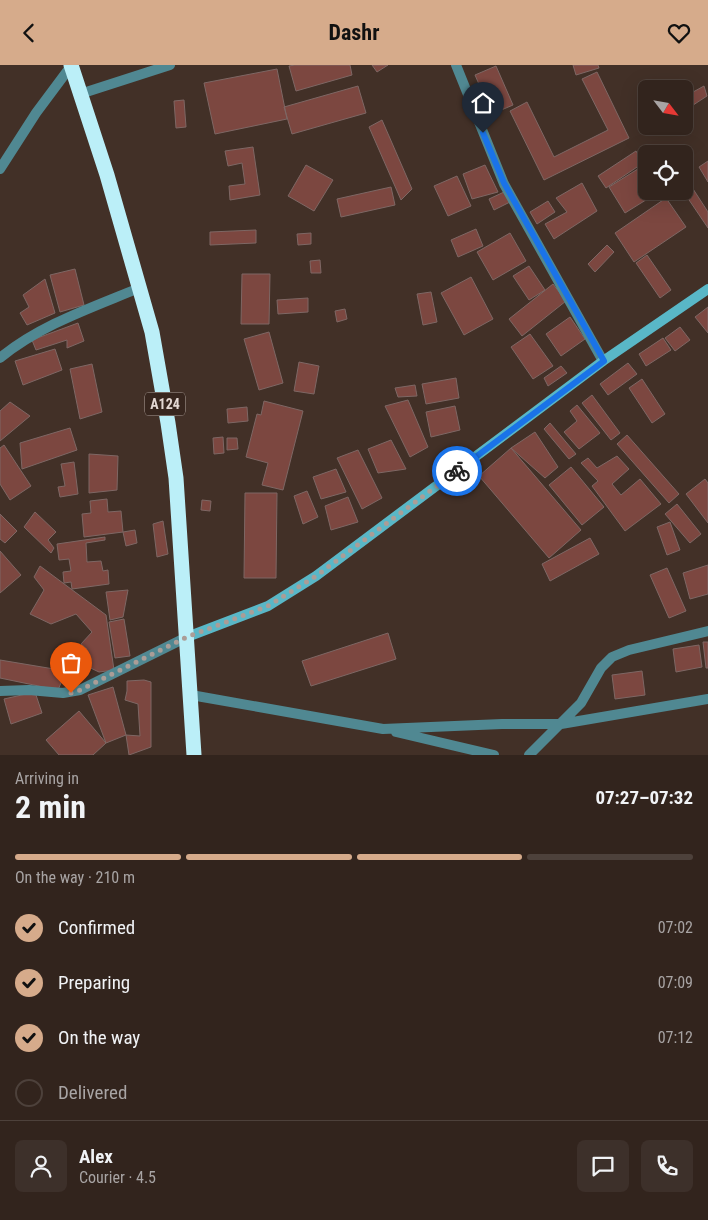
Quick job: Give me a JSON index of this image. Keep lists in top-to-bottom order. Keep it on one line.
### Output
{"streets":{"highway":["A124"]},"north":"bottom right","page":{"header":"Dashr","heading":["2 min","Arriving in","07:27–07:32"],"panel":["Alex","Courier · 4.5"],"bar":"On the way · 210 m","list":[["Confirmed","07:02"],["Preparing","07:09"],["On the way","07:12"],"Delivered"]}}
